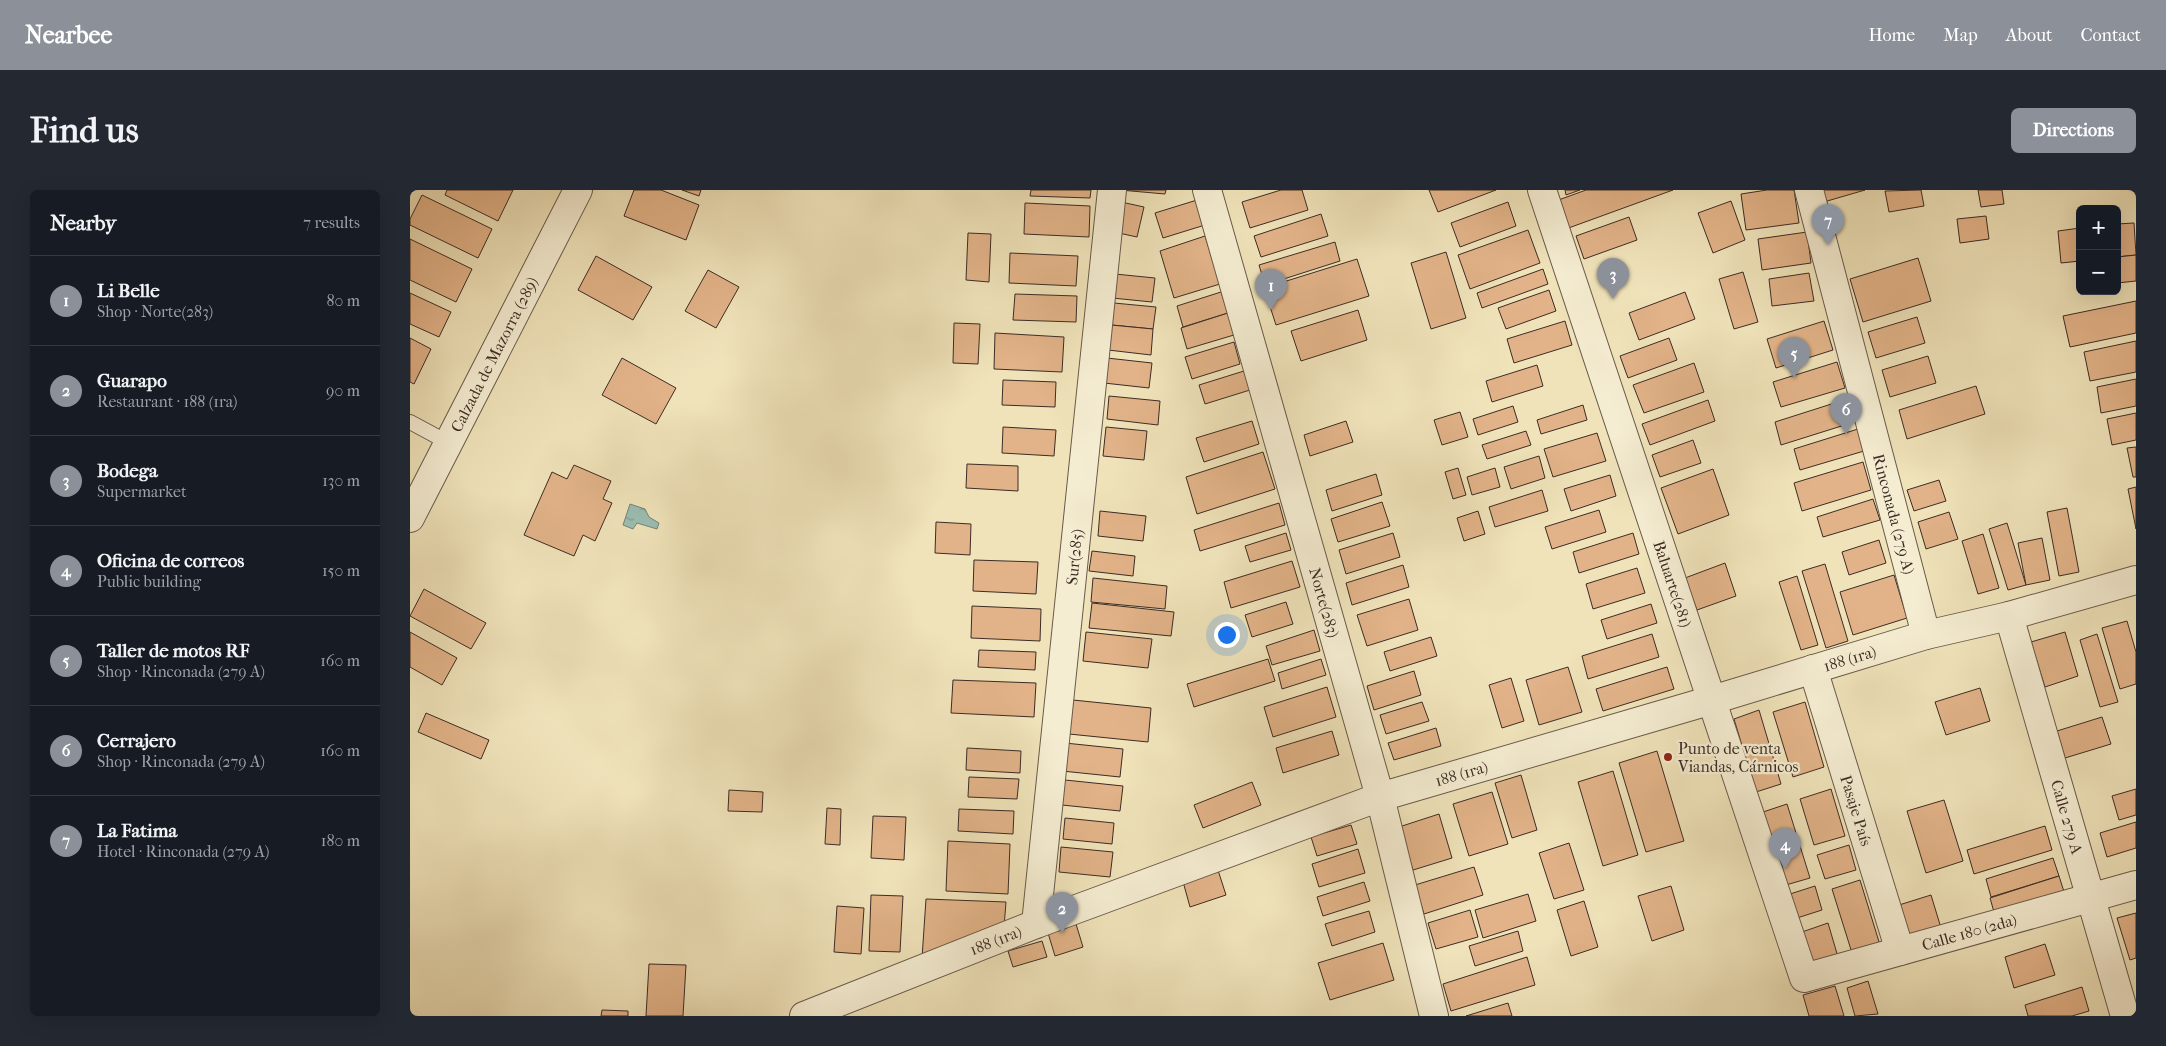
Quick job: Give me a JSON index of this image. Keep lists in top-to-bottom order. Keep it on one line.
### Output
{"streets":{"street":["Calzada de Mazorra (289)","Rinconada (279 A)","Sur(285)","Baluarte(281)","Norte(283)","188 (1ra)","Pasaje País","Calle 279 A","Calle 180 (2da)"]},"crossings":[["Rinconada (279 A)","188 (1ra)"],["Sur(285)","188 (1ra)"],["Baluarte(281)","188 (1ra)"],["Baluarte(281)","Calle 180 (2da)"],["Norte(283)","188 (1ra)"],["188 (1ra)","Pasaje País"],["188 (1ra)","Calle 279 A"],["Pasaje País","Calle 180 (2da)"],["Calle 279 A","Calle 180 (2da)"]],"places":["Punto de venta Viandas, Cárnicos"],"page":{"header":"Nearbee","nav":["Home","Map","About","Contact"],"buttons":"Directions","title":"Find us","heading":["Nearby","7 results"],"pins":["7","3","1","5","6","4","2"],"map_buttons":["+","−"],"list":[{"mark":"1","name":"Li Belle","note":"Shop · Norte(283)","value":"80 m"},{"mark":"2","name":"Guarapo","note":"Restaurant · 188 (1ra)","value":"90 m"},{"mark":"3","name":"Bodega","note":"Supermarket","value":"130 m"},{"mark":"4","name":"Oficina de correos","note":"Public building","value":"150 m"},{"mark":"5","name":"Taller de motos RF","note":"Shop · Rinconada (279 A)","value":"160 m"},{"mark":"6","name":"Cerrajero","note":"Shop · Rinconada (279 A)","value":"160 m"},{"mark":"7","name":"La Fatima","note":"Hotel · Rinconada (279 A)","value":"180 m"}]}}
